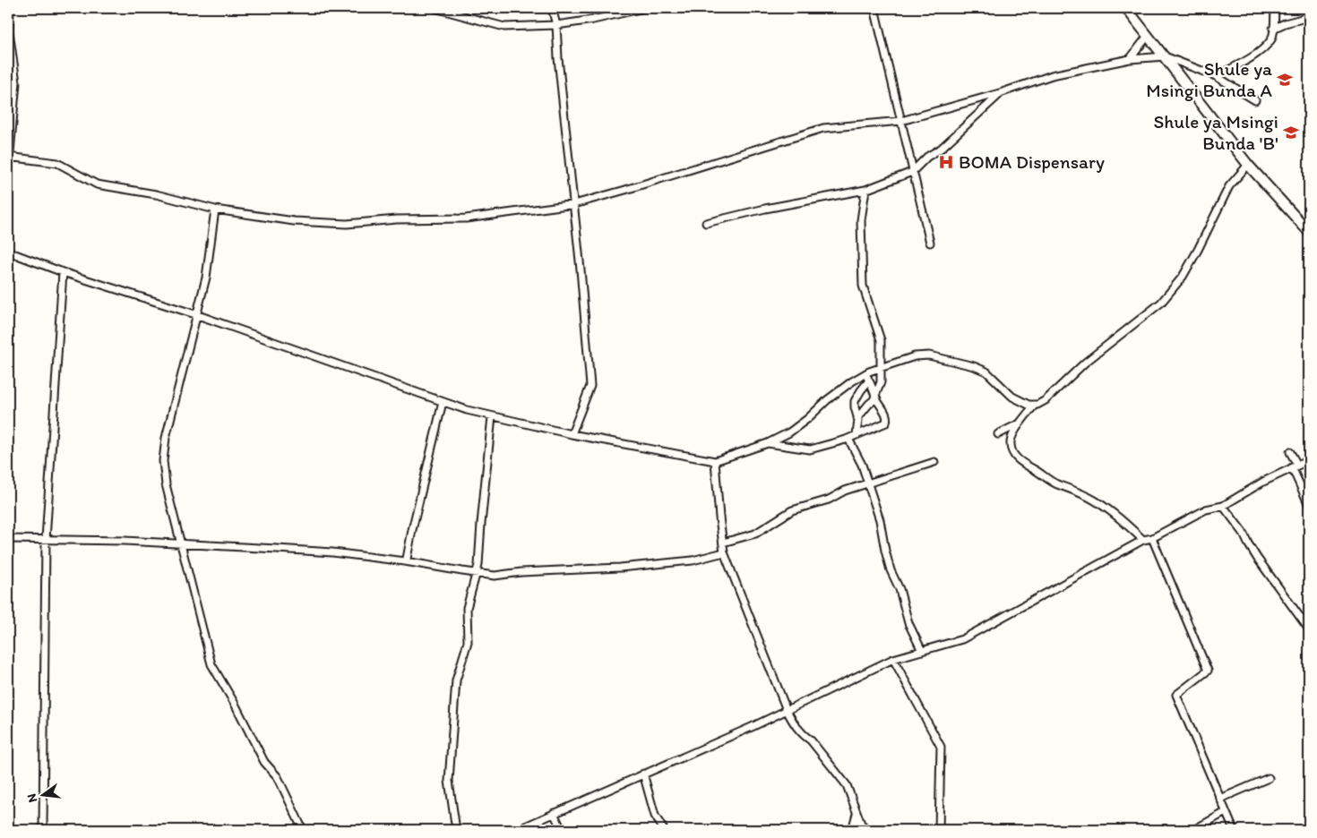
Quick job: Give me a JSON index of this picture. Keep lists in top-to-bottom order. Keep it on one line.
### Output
{"places":{"school or university":["Shule ya Msingi Bunda A","Shule ya Msingi Bunda 'B'"],"hospital":["BOMA Dispensary"]},"north":"left"}
